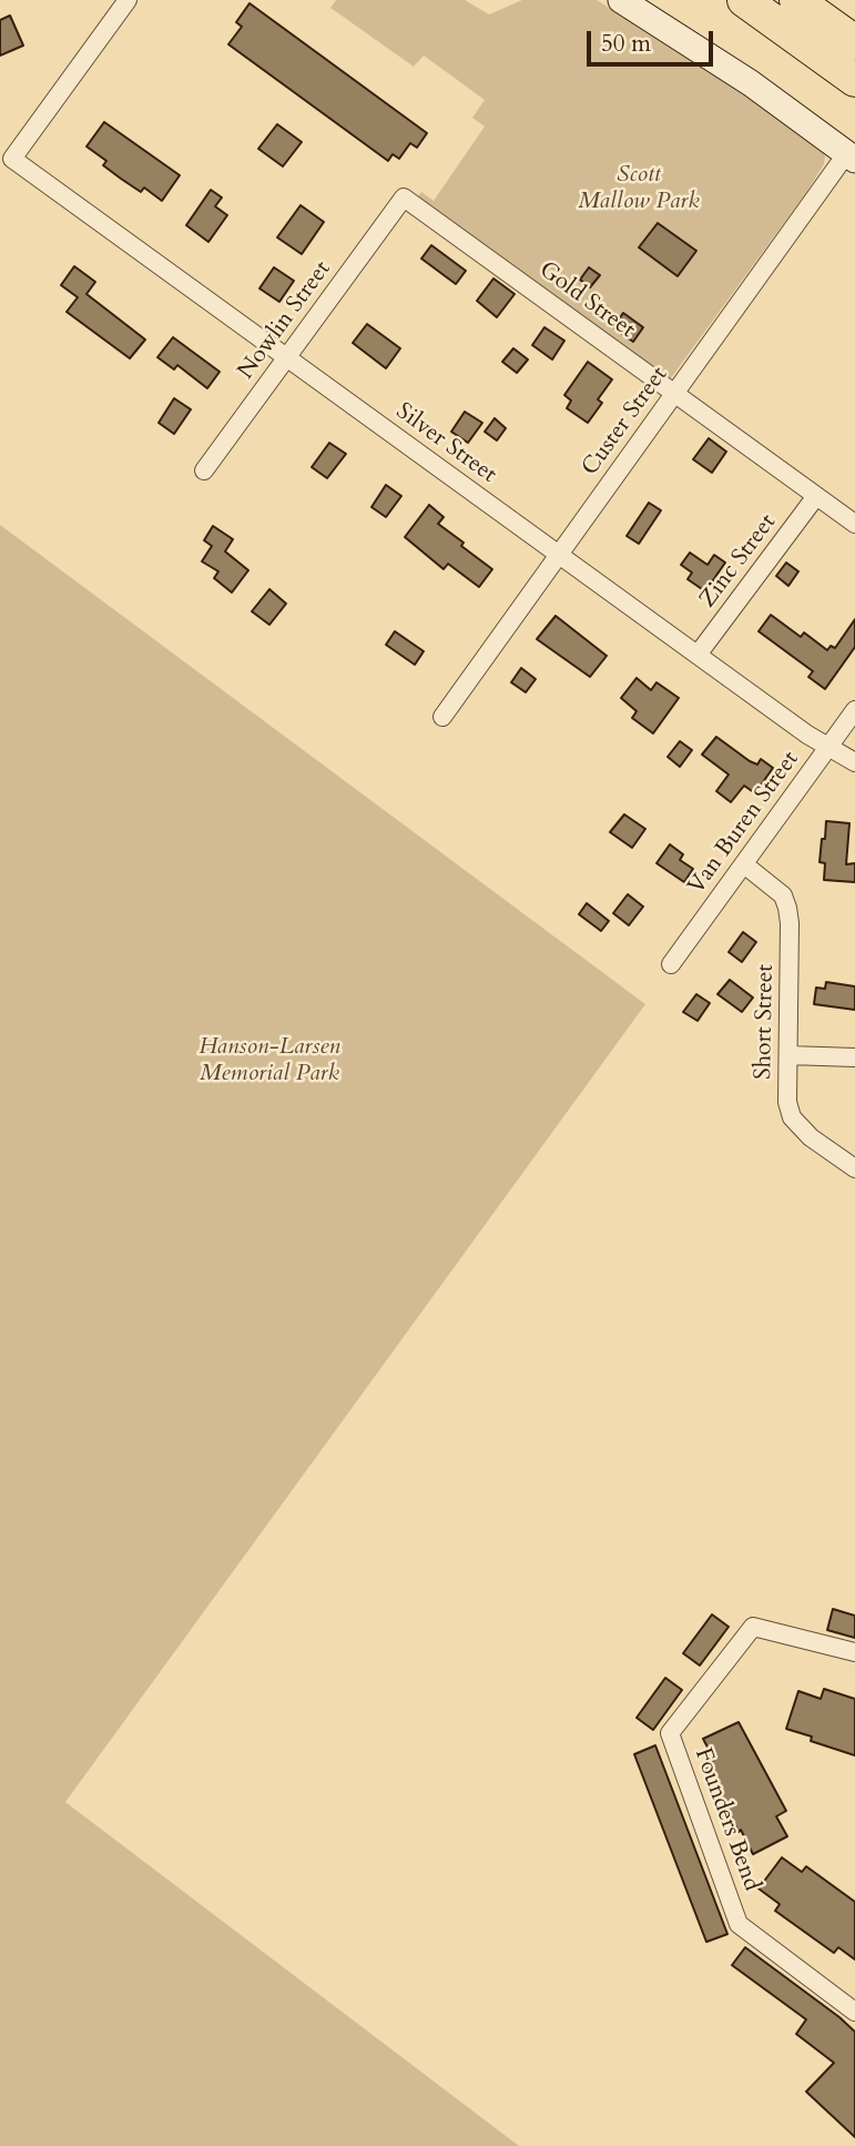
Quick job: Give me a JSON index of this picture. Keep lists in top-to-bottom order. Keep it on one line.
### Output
{"streets":{"street":["Gold Street","Nowlin Street","Custer Street","Silver Street","Zinc Street","Van Buren Street","Short Street","Founders Bend"]},"crossings":[["Gold Street","Nowlin Street"],["Gold Street","Custer Street"],["Gold Street","Zinc Street"],["Nowlin Street","Silver Street"],["Custer Street","Silver Street"],["Silver Street","Zinc Street"],["Silver Street","Van Buren Street"],["Van Buren Street","Short Street"]],"parks":["Scott Mallow Park","Hanson-Larsen Memorial Park"],"scale_bar":"50 m"}
